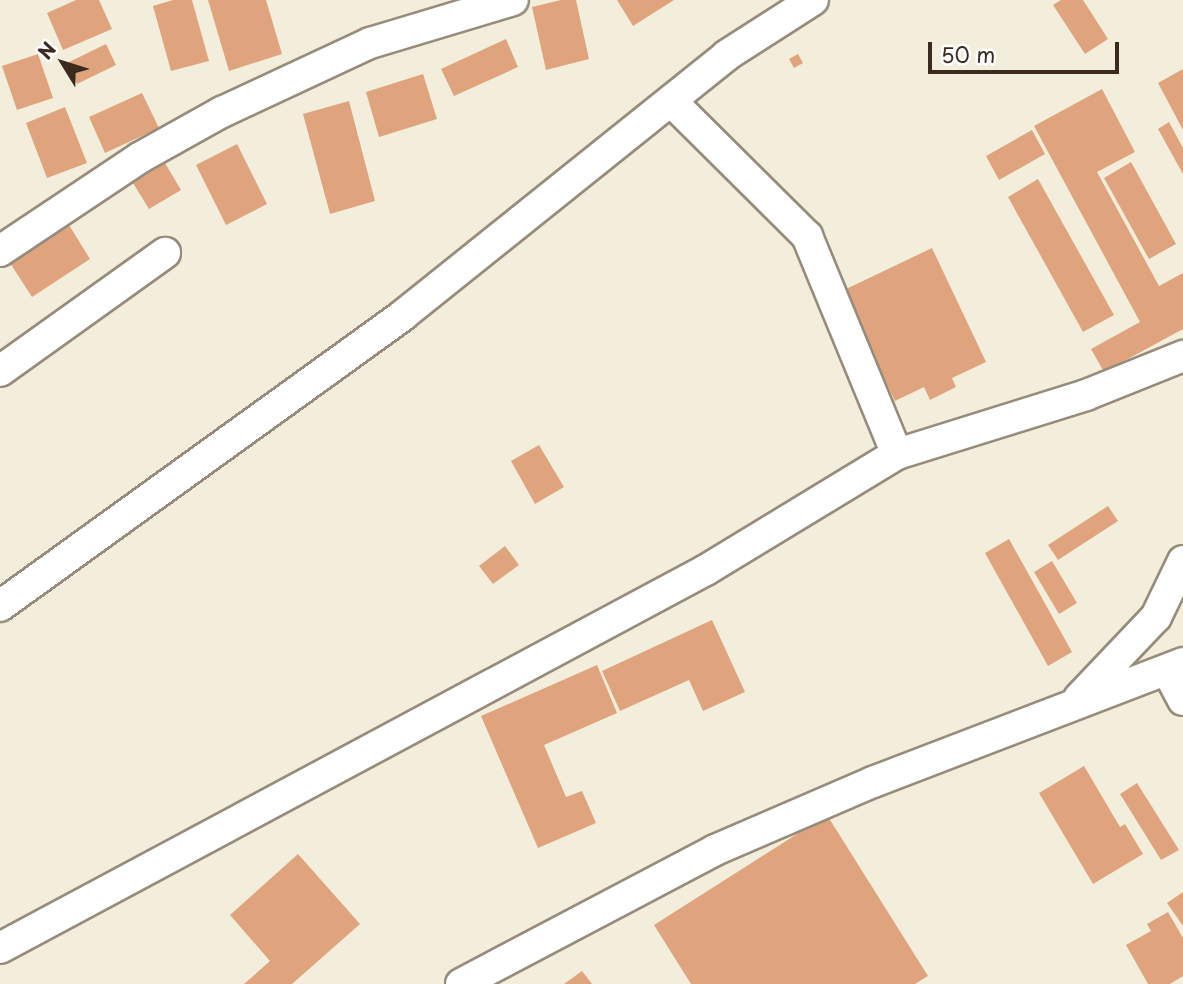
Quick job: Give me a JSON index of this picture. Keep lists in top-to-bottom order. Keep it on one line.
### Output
{"scale_bar":"50 m","north":"top left"}
